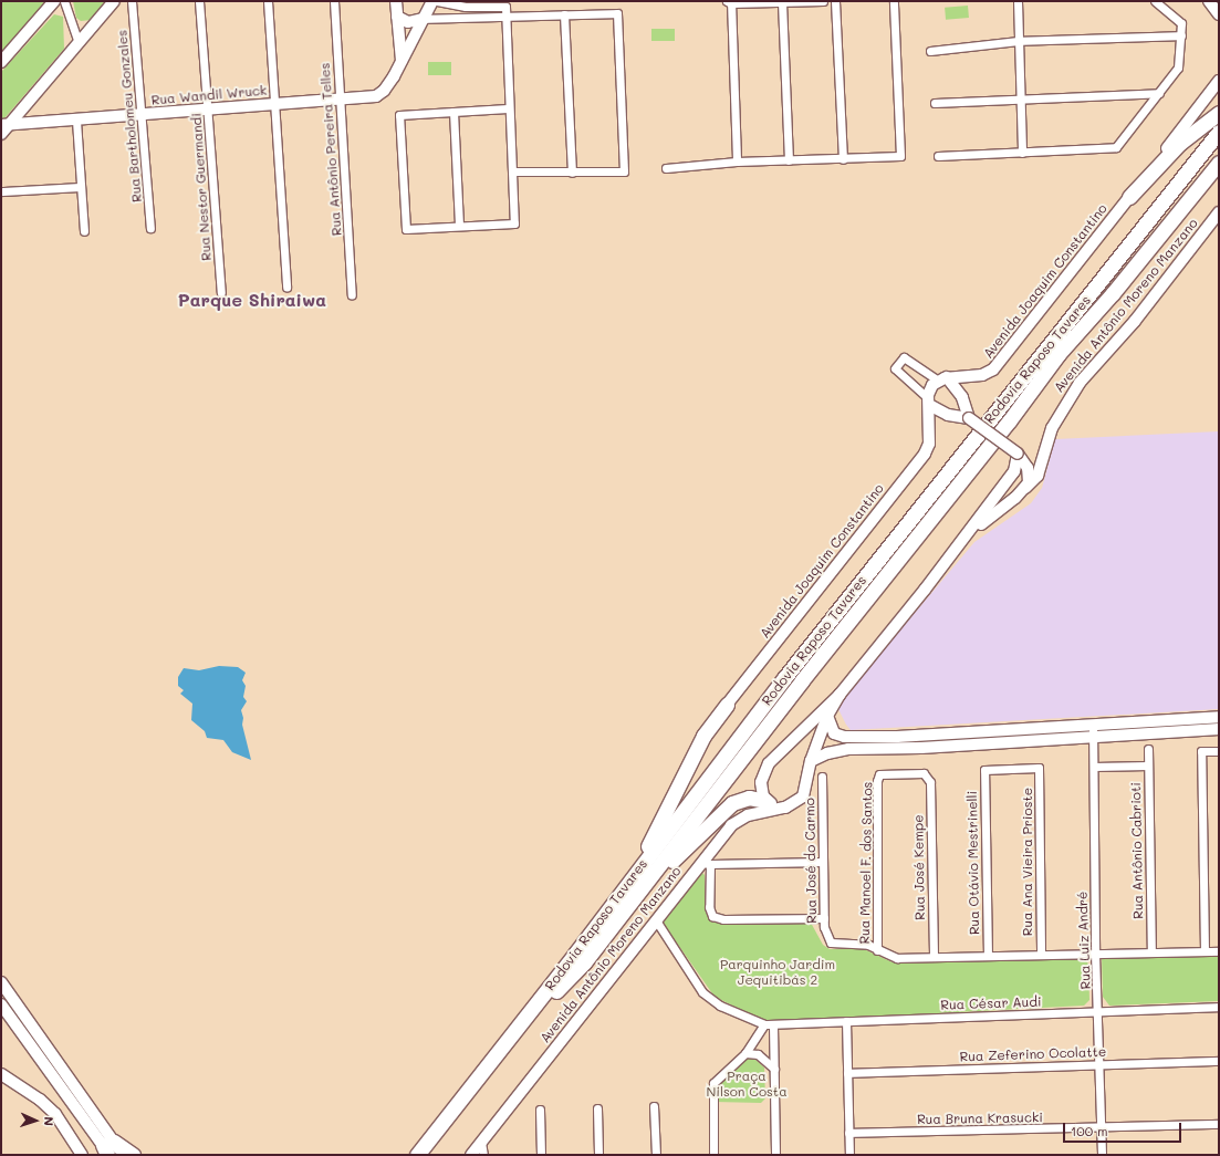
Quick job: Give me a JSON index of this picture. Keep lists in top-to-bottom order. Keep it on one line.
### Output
{"streets":{"highway":["Rodovia Raposo Tavares"],"main road":["Rua Wandil Wruck","Avenida Joaquim Constantino","Avenida Antônio Moreno Manzano"],"street":["Rua Bartholomeu Gonzales","Rua Antônio Pereira Telles","Rua Nestor Guermandi","Rua Antônio Cabrioti","Rua José do Carmo","Rua Ana Vieira Prioste","Rua Manoel F. dos Santos","Rua Otávio Mestrinelli","Rua José Kempe","Rua Luiz André","Rua César Audi","Rua Zeferino Ocolatte","Rua Bruna Krasucki"]},"crossings":[["Rua Wandil Wruck","Rua Bartholomeu Gonzales"],["Rua Wandil Wruck","Rua Antônio Pereira Telles"],["Rua Wandil Wruck","Rua Nestor Guermandi"],["Avenida Antônio Moreno Manzano","Rua César Audi"],["Rua José do Carmo","Rua Manoel F. dos Santos"],["Rua Ana Vieira Prioste","Rua Otávio Mestrinelli"],["Rua Manoel F. dos Santos","Rua José Kempe"],["Rua Luiz André","Rua César Audi"],["Rua Luiz André","Rua Zeferino Ocolatte"],["Rua Luiz André","Rua Bruna Krasucki"]],"districts":["Parque Shiraiwa"],"parks":["Parquinho Jardim Jequitibás 2","Praça Nilson Costa"],"scale_bar":"100 m","north":"right"}
